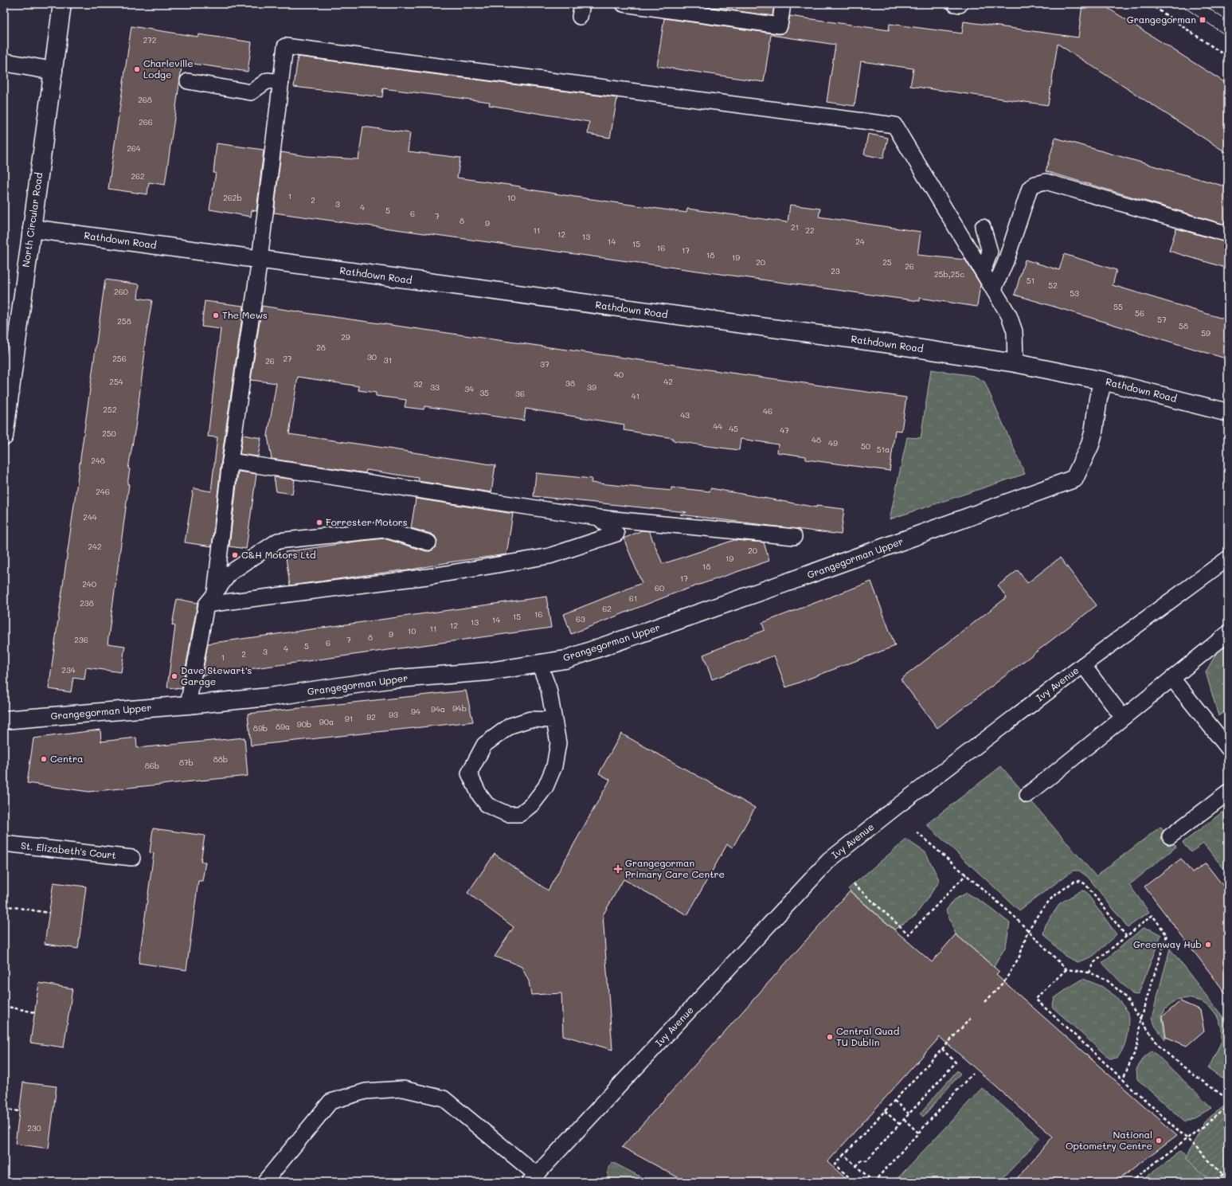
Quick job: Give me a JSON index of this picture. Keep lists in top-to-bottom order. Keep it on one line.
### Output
{"streets":{"street":["North Circular Road","Rathdown Road","Grangegorman Upper"],"lane":["Ivy Avenue","St. Elizabeth's Court"]},"crossings":[["North Circular Road","Rathdown Road"],["Rathdown Road","Grangegorman Upper"]],"places":{"transit":["Grangegorman"],"other":["Charleville Lodge","The Mews","Forrester Motors","C&H Motors Ltd","Dave Stewart's Garage","Centra","Greenway Hub","Central Quad TU Dublin","National Optometry Centre"],"health":["Grangegorman Primary Care Centre"]},"house_numbers":["272","268","266","264","262","1","262b","10","2","3","4","5","6","7","8","9","21","11","22","12","13","14","24","15","16","17","18","19","20","25","26","23","25b,25c","51","52","260","53","55","56","57","258","58","59","29","28","30","256","27","31","26","37","40","254","42","38","32","33","39","34","35","36","41","252","46","43","44","45","47","250","48","49","50","51a","248","246","244","242","20","19","18","17","240","60","61","238","62","16","15","63","14","13","12","11","10","9","8","236","7","6","5","4","3","2","1","234","94b","94a","94","93","92","91","90a","90b","89a","89b","88b","87b","86b","230"]}
